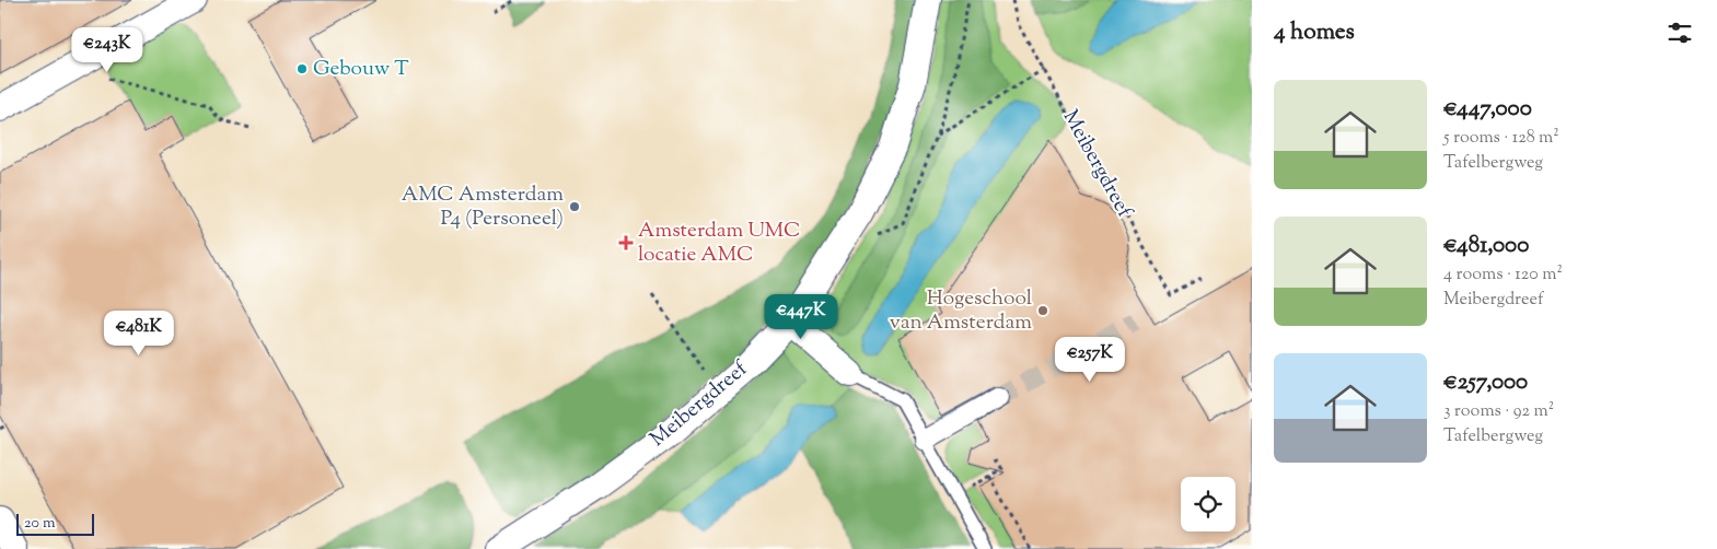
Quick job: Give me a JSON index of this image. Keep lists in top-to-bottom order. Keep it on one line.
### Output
{"streets":{"street":["Meibergdreef"]},"places":{"other":["Gebouw T","AMC Amsterdam P4 (Personeel)","Hogeschool van Amsterdam"],"health":["Amsterdam UMC locatie AMC"]},"scale_bar":"20 m","page":{"heading":"4 homes","price":["€243K","€447K","€481K","€257K"],"list":[{"name":"€447,000","note":"5 rooms · 128 m² · Tafelbergweg"},{"name":"€481,000","note":"4 rooms · 120 m² · Meibergdreef"},{"name":"€257,000","note":"3 rooms · 92 m² · Tafelbergweg"}],"scale":"20 m"}}
